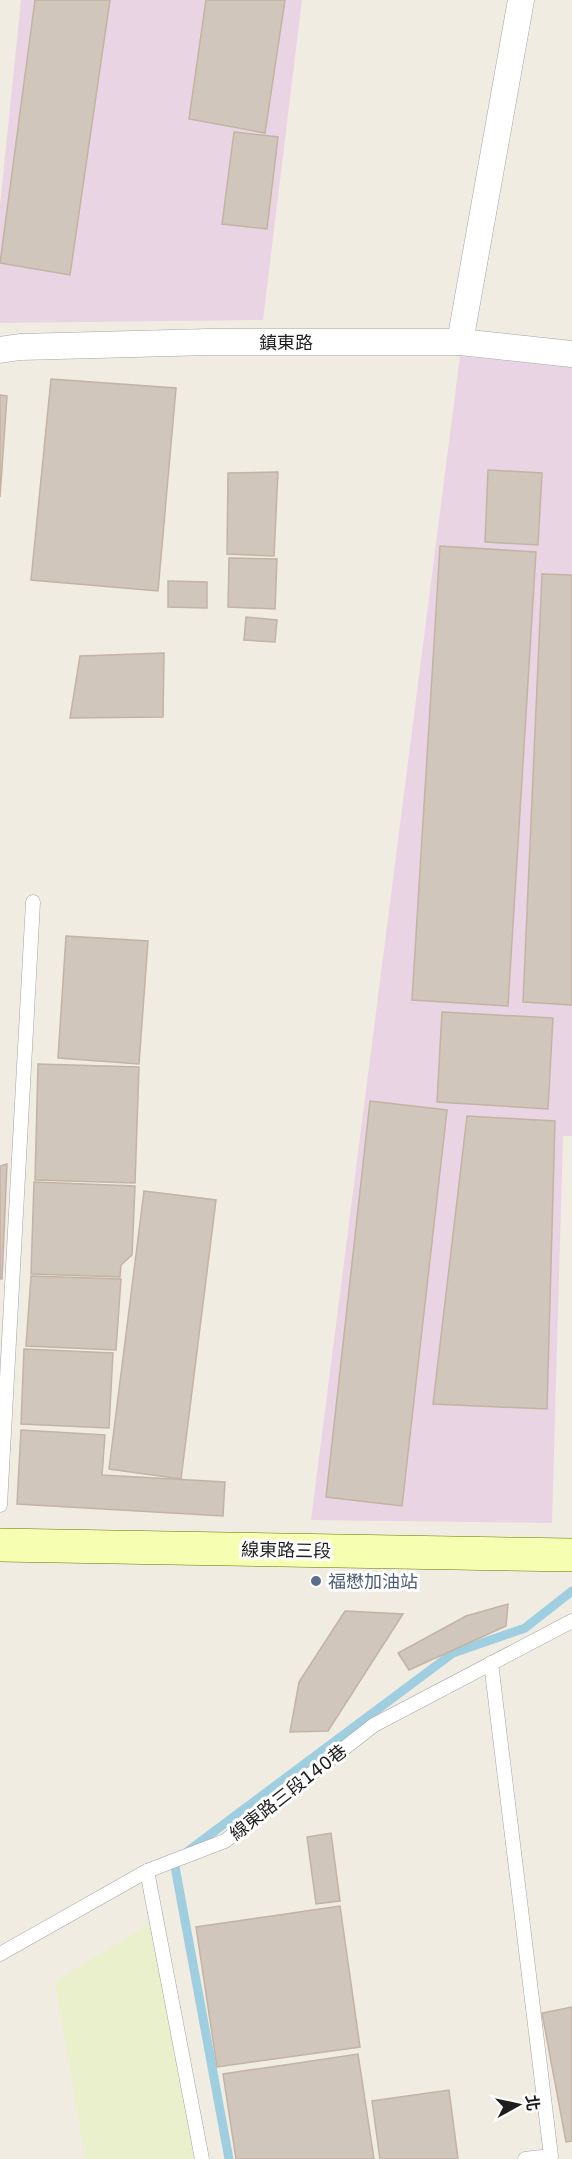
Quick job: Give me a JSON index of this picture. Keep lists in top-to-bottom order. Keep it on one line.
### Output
{"streets":{"main road":["線東路三段"],"street":["鎮東路"],"lane":["線東路三段140巷"]},"places":["福懋加油站"],"north":"right"}
